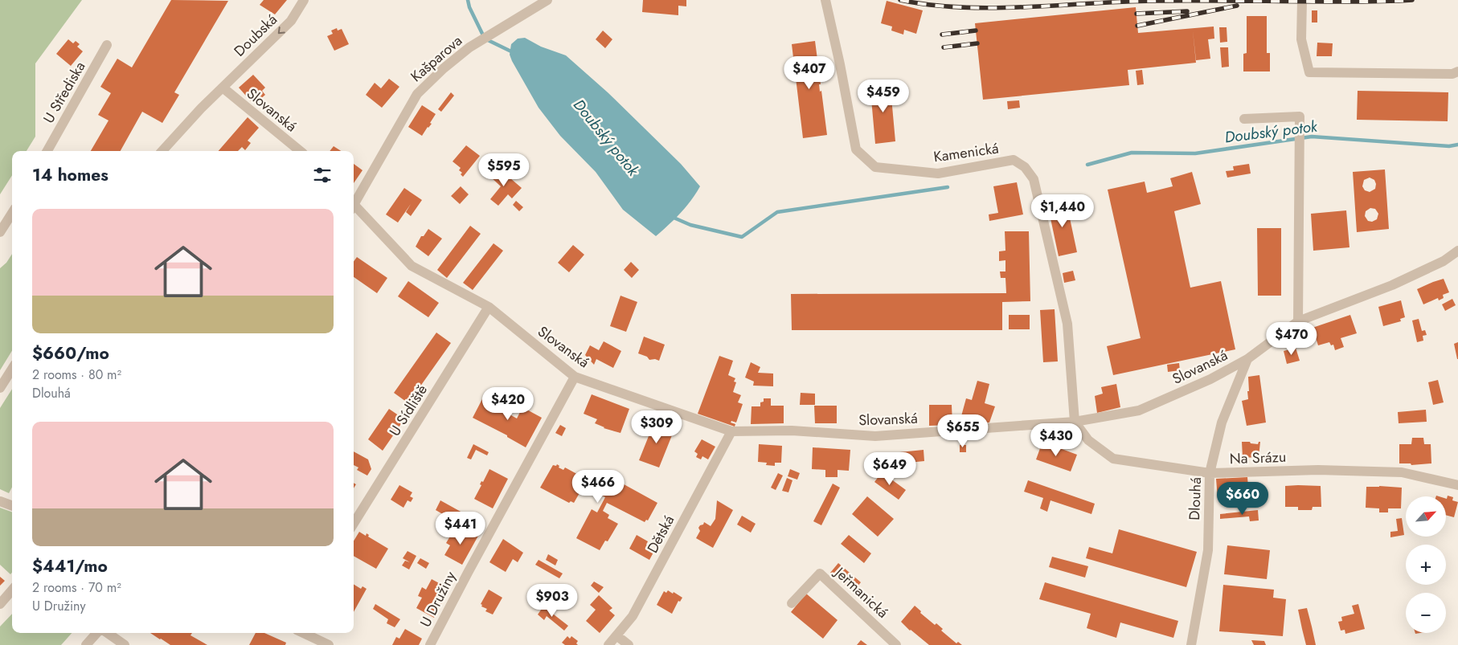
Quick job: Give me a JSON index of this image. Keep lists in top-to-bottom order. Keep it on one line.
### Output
{"streets":{"street":["Doubská","Kašparova","U Střediska","Slovanská","Kamenická","U Sídliště","Na Srázu","Dlouhá","Dětská","Jeřmanická","U Družiny"]},"crossings":[["Doubská","Slovanská"],["Slovanská","Kamenická"],["Slovanská","U Sídliště"],["Slovanská","Na Srázu"],["Slovanská","Dlouhá"],["Slovanská","Dětská"],["Slovanská","U Družiny"],["Kamenická","Na Srázu"],["Na Srázu","Dlouhá"]],"one_way":["Doubská"],"water":["Doubský potok"],"north":"top right","page":{"price":["$407","$459","$595","$1,440","$470","$420","$309","$655","$430","$649","$466","$660","$441","$903"],"heading":"14 homes","list":[{"name":"$660/mo","note":"2 rooms · 80 m² · Dlouhá"},{"name":"$441/mo","note":"2 rooms · 70 m² · U Družiny"}],"map_buttons":["+","−"]}}
